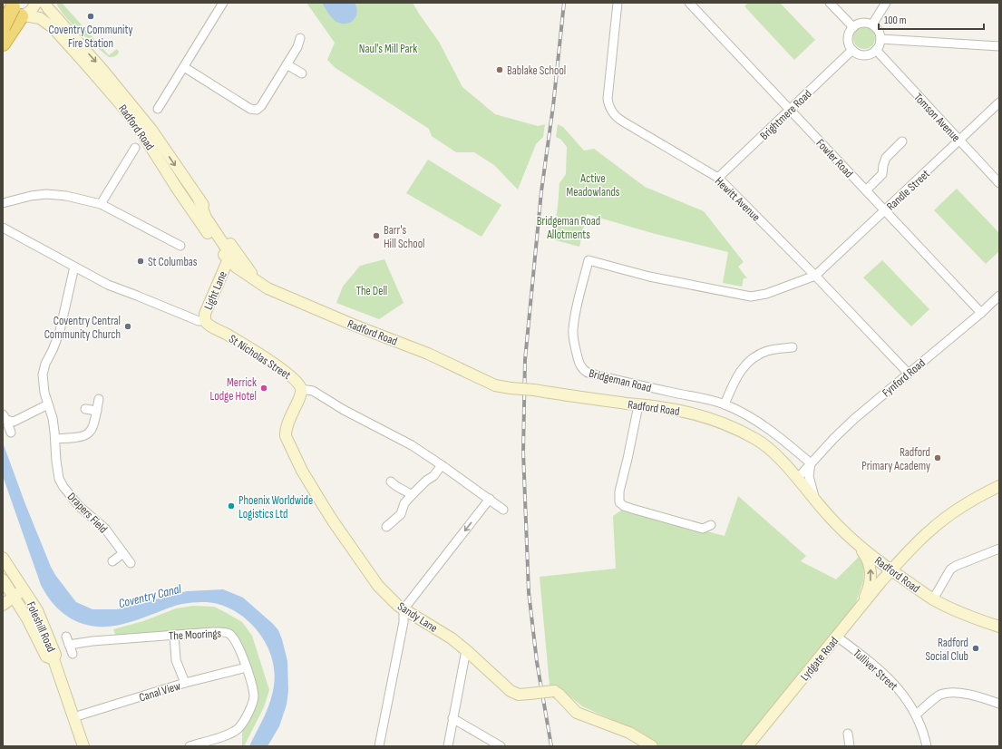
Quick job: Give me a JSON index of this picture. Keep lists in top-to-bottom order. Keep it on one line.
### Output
{"streets":{"main road":["Radford Road","Light Lane","St Nicholas Street","Sandy Lane","Foleshill Road","Lydgate Road"],"street":["Brightmere Road","Tomson Avenue","Fowler Road","Randle Street","Hewitt Avenue","Fynford Road","Bridgeman Road","Drapers Field","The Moorings","Tulliver Street","Canal View"]},"crossings":[["Brightmere Road","Tomson Avenue"],["Brightmere Road","Fowler Road"],["Brightmere Road","Hewitt Avenue"],["Tomson Avenue","Randle Street"],["Radford Road","Light Lane"],["Radford Road","Fynford Road"],["Radford Road","Lydgate Road"],["Fowler Road","Randle Street"],["Fowler Road","Fynford Road"],["Randle Street","Hewitt Avenue"],["Randle Street","Bridgeman Road"],["Hewitt Avenue","Fynford Road"],["Hewitt Avenue","Bridgeman Road"],["Light Lane","St Nicholas Street"],["St Nicholas Street","Drapers Field"],["St Nicholas Street","Sandy Lane"],["Fynford Road","Bridgeman Road"],["Foleshill Road","Canal View"],["The Moorings","Canal View"],["Lydgate Road","Tulliver Street"]],"water":["Coventry Canal"],"parks":["Naul's Mill Park","Active Meadowlands","Bridgeman Road Allotments","The Dell"],"places":["Coventry Community Fire Station","Bablake School","Barr's Hill School","St Columbas","Coventry Central Community Church","Merrick Lodge Hotel","Radford Primary Academy","Phoenix Worldwide Logistics Ltd","Radford Social Club"],"scale_bar":"100 m"}
